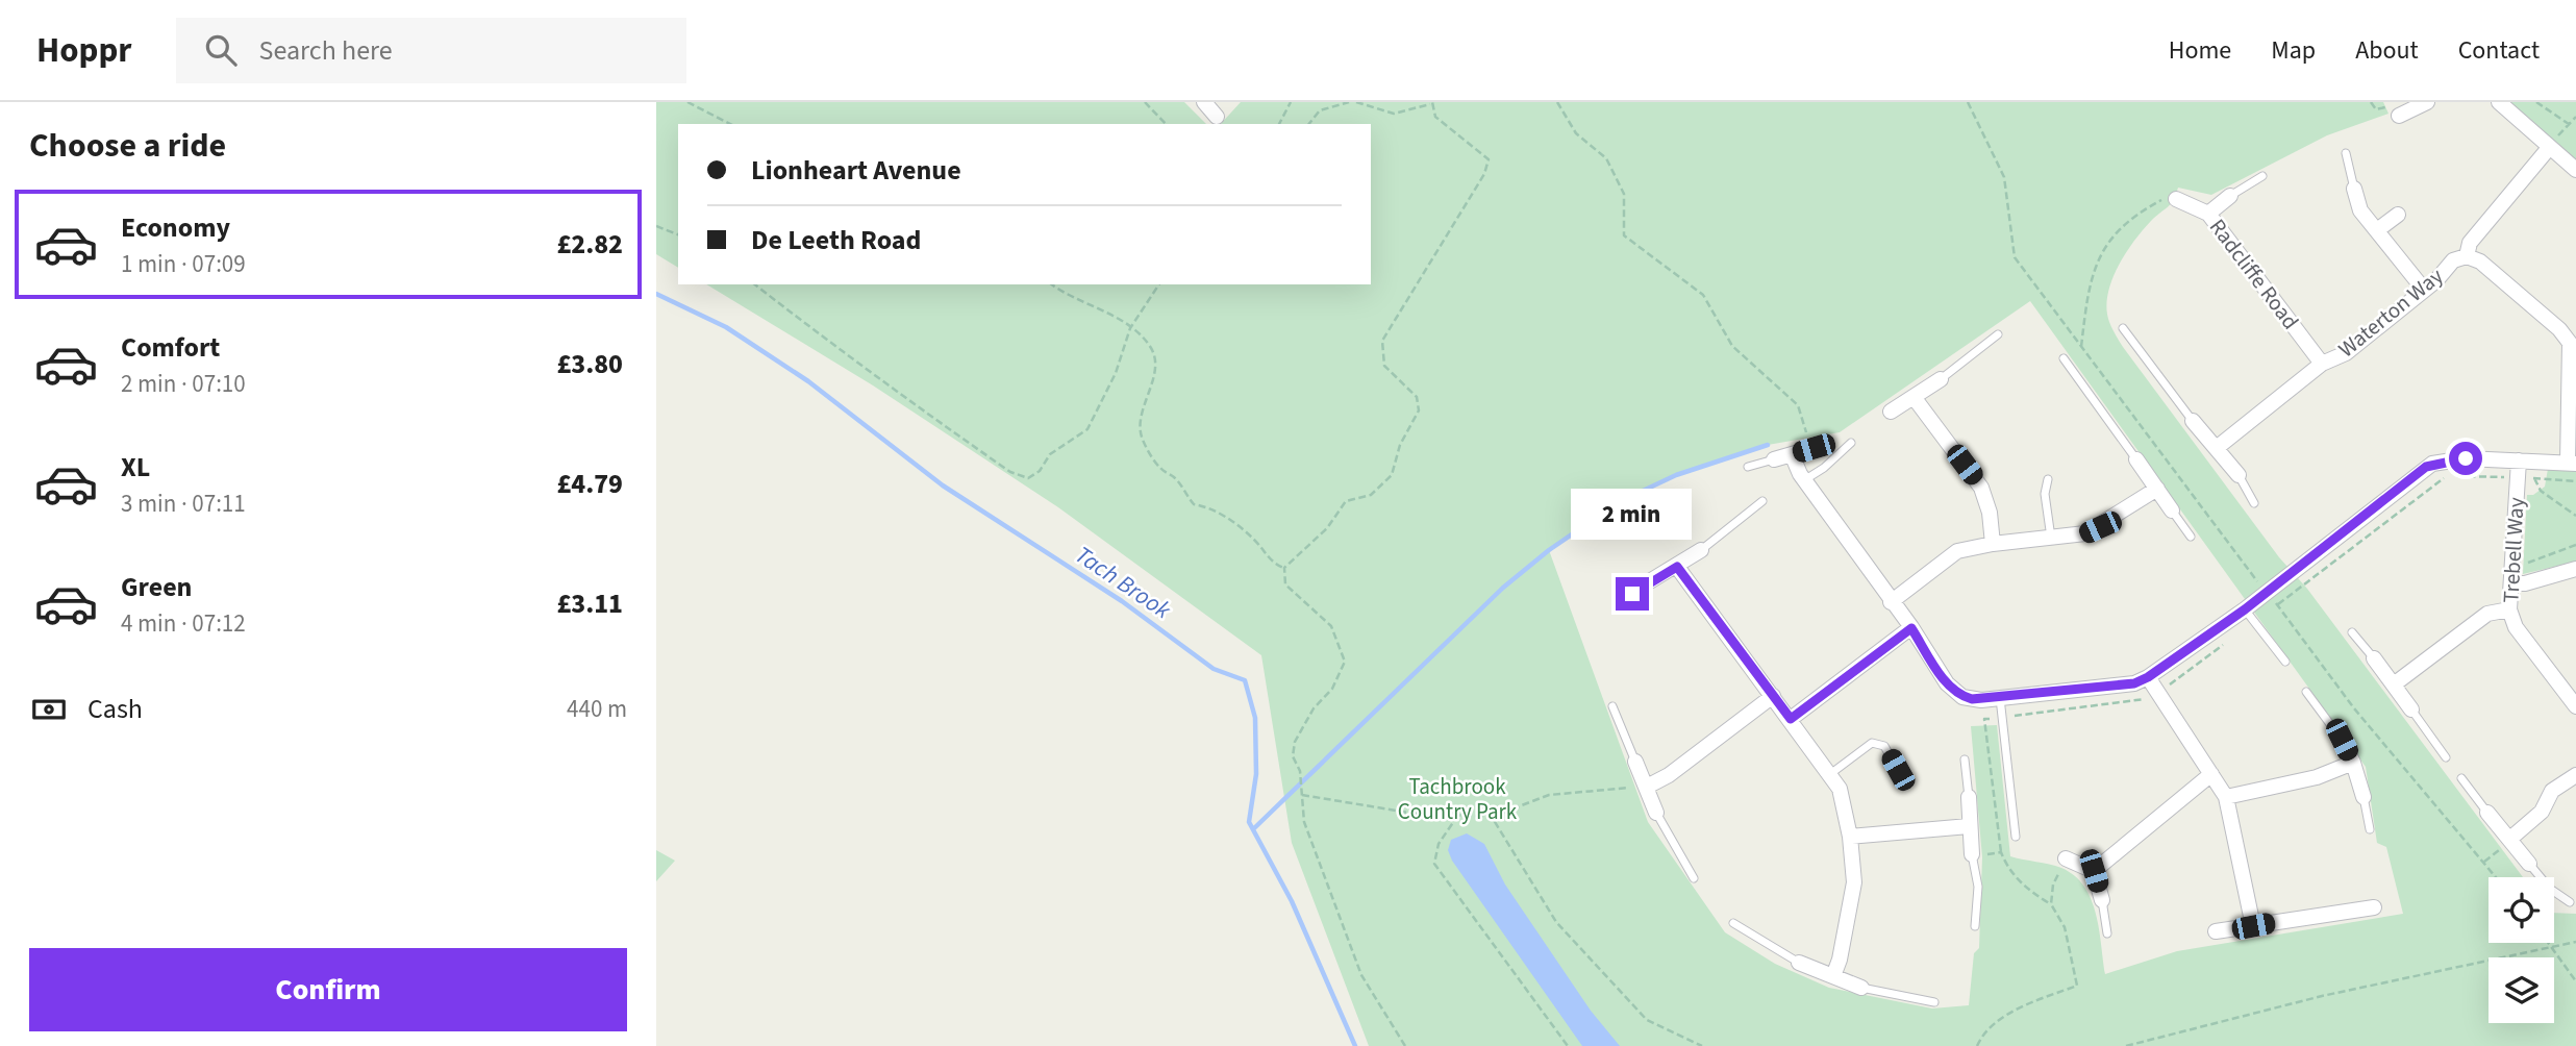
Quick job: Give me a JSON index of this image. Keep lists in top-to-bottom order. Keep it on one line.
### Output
{"streets":{"street":["Radcliffe Road","Waterton Way","Trebell Way"]},"crossings":[["Radcliffe Road","Waterton Way"]],"water":["Tach Brook"],"parks":["Tachbrook Country Park"],"page":{"header":"Hoppr","search":"Search here","nav":["Home","Map","About","Contact"],"heading":"Choose a ride","banner":["Lionheart Avenue","De Leeth Road"],"list":[{"name":"Economy","note":"1 min · 07:09","value":"£2.82"},{"name":"Comfort","note":"2 min · 07:10","value":"£3.80"},{"name":"XL","note":"3 min · 07:11","value":"£4.79"},{"name":"Green","note":"4 min · 07:12","value":"£3.11"}],"bubble":"2 min","pay":["Cash","440 m"],"buttons":"Confirm"}}
